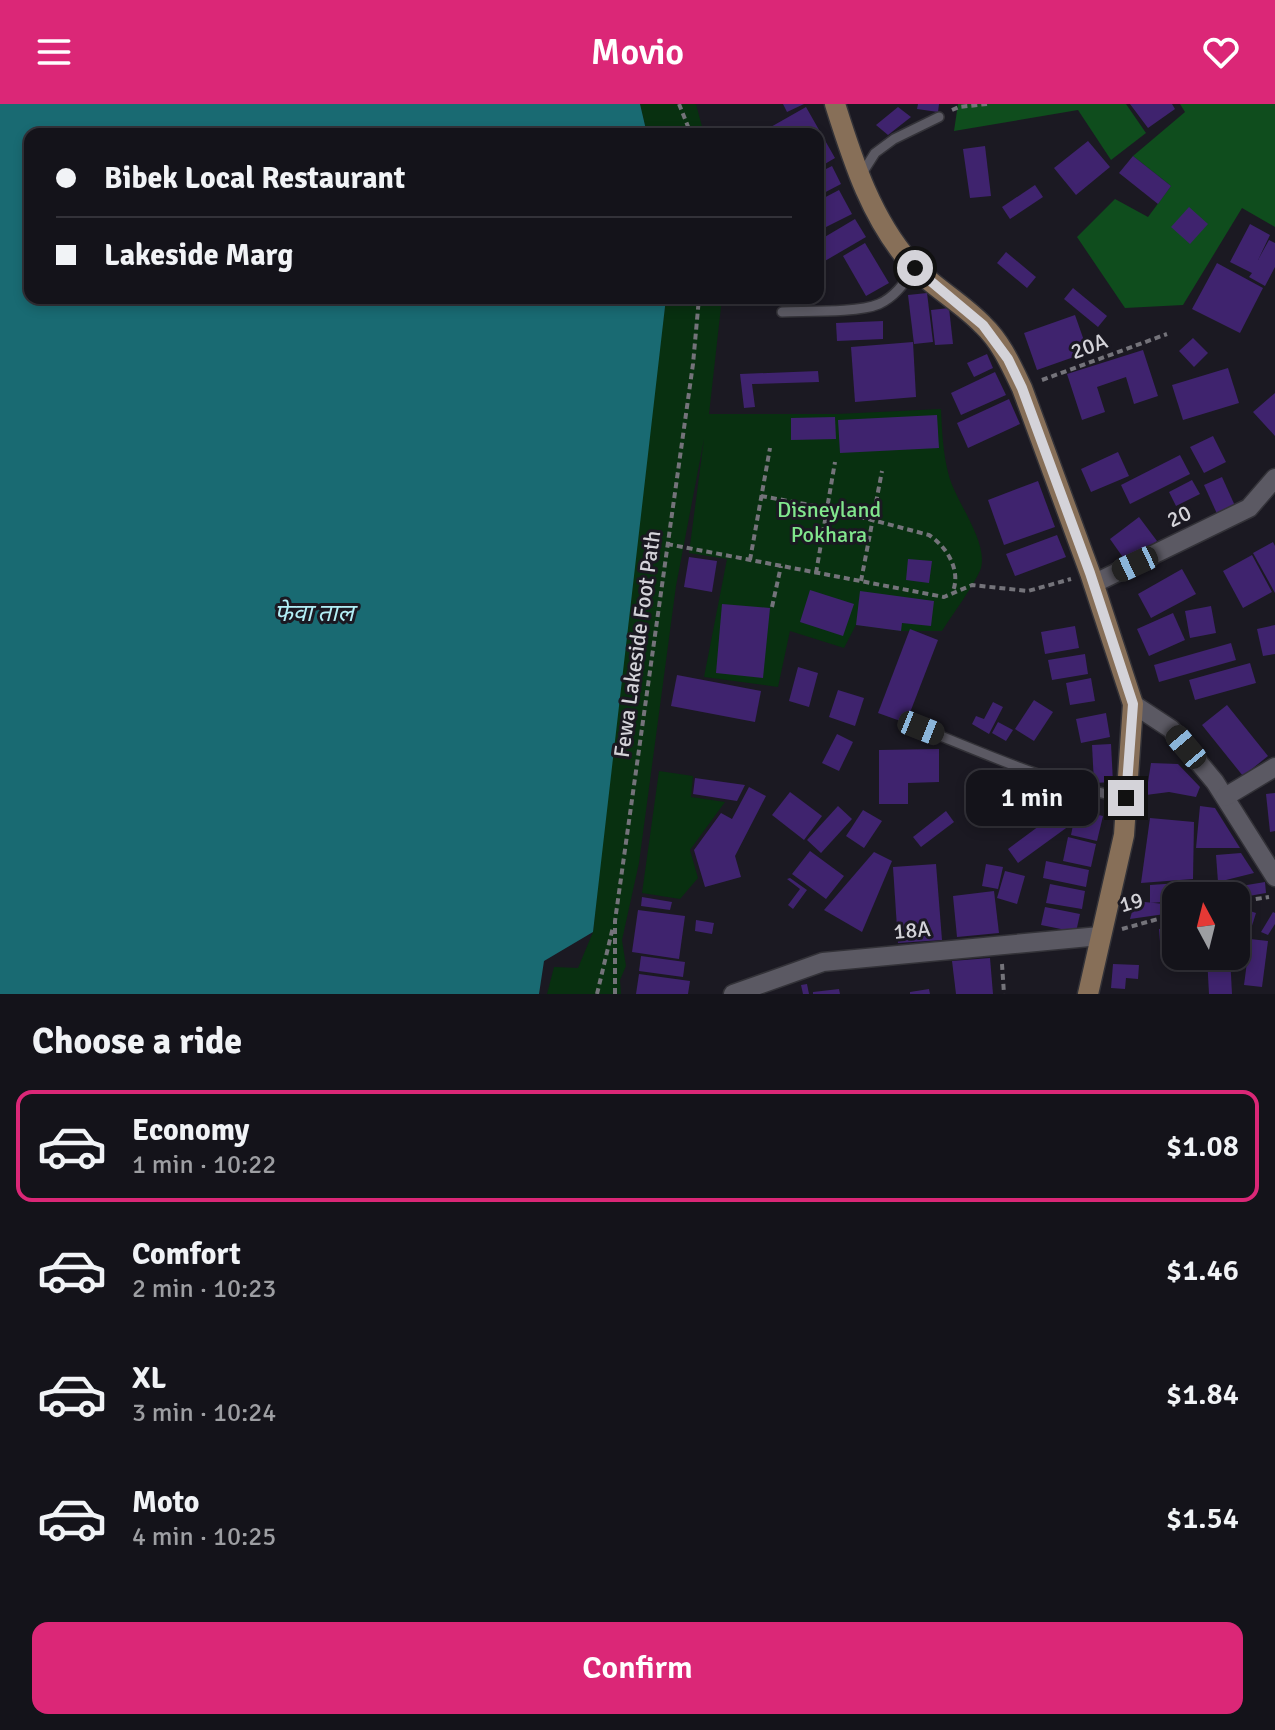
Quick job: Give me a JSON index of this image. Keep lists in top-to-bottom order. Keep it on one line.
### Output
{"streets":{"street":["20","18A"],"path":["20A","Fewa Lakeside Foot Path","19"]},"crossings":[["19","18A"]],"water":["फेवा ताल"],"parks":["Disneyland Pokhara"],"north":"top","page":{"header":"Movio","banner":["Bibek Local Restaurant","Lakeside Marg"],"bubble":"1 min","heading":"Choose a ride","list":[{"name":"Economy","note":"1 min · 10:22","value":"$1.08"},{"name":"Comfort","note":"2 min · 10:23","value":"$1.46"},{"name":"XL","note":"3 min · 10:24","value":"$1.84"},{"name":"Moto","note":"4 min · 10:25","value":"$1.54"}],"buttons":"Confirm"}}
